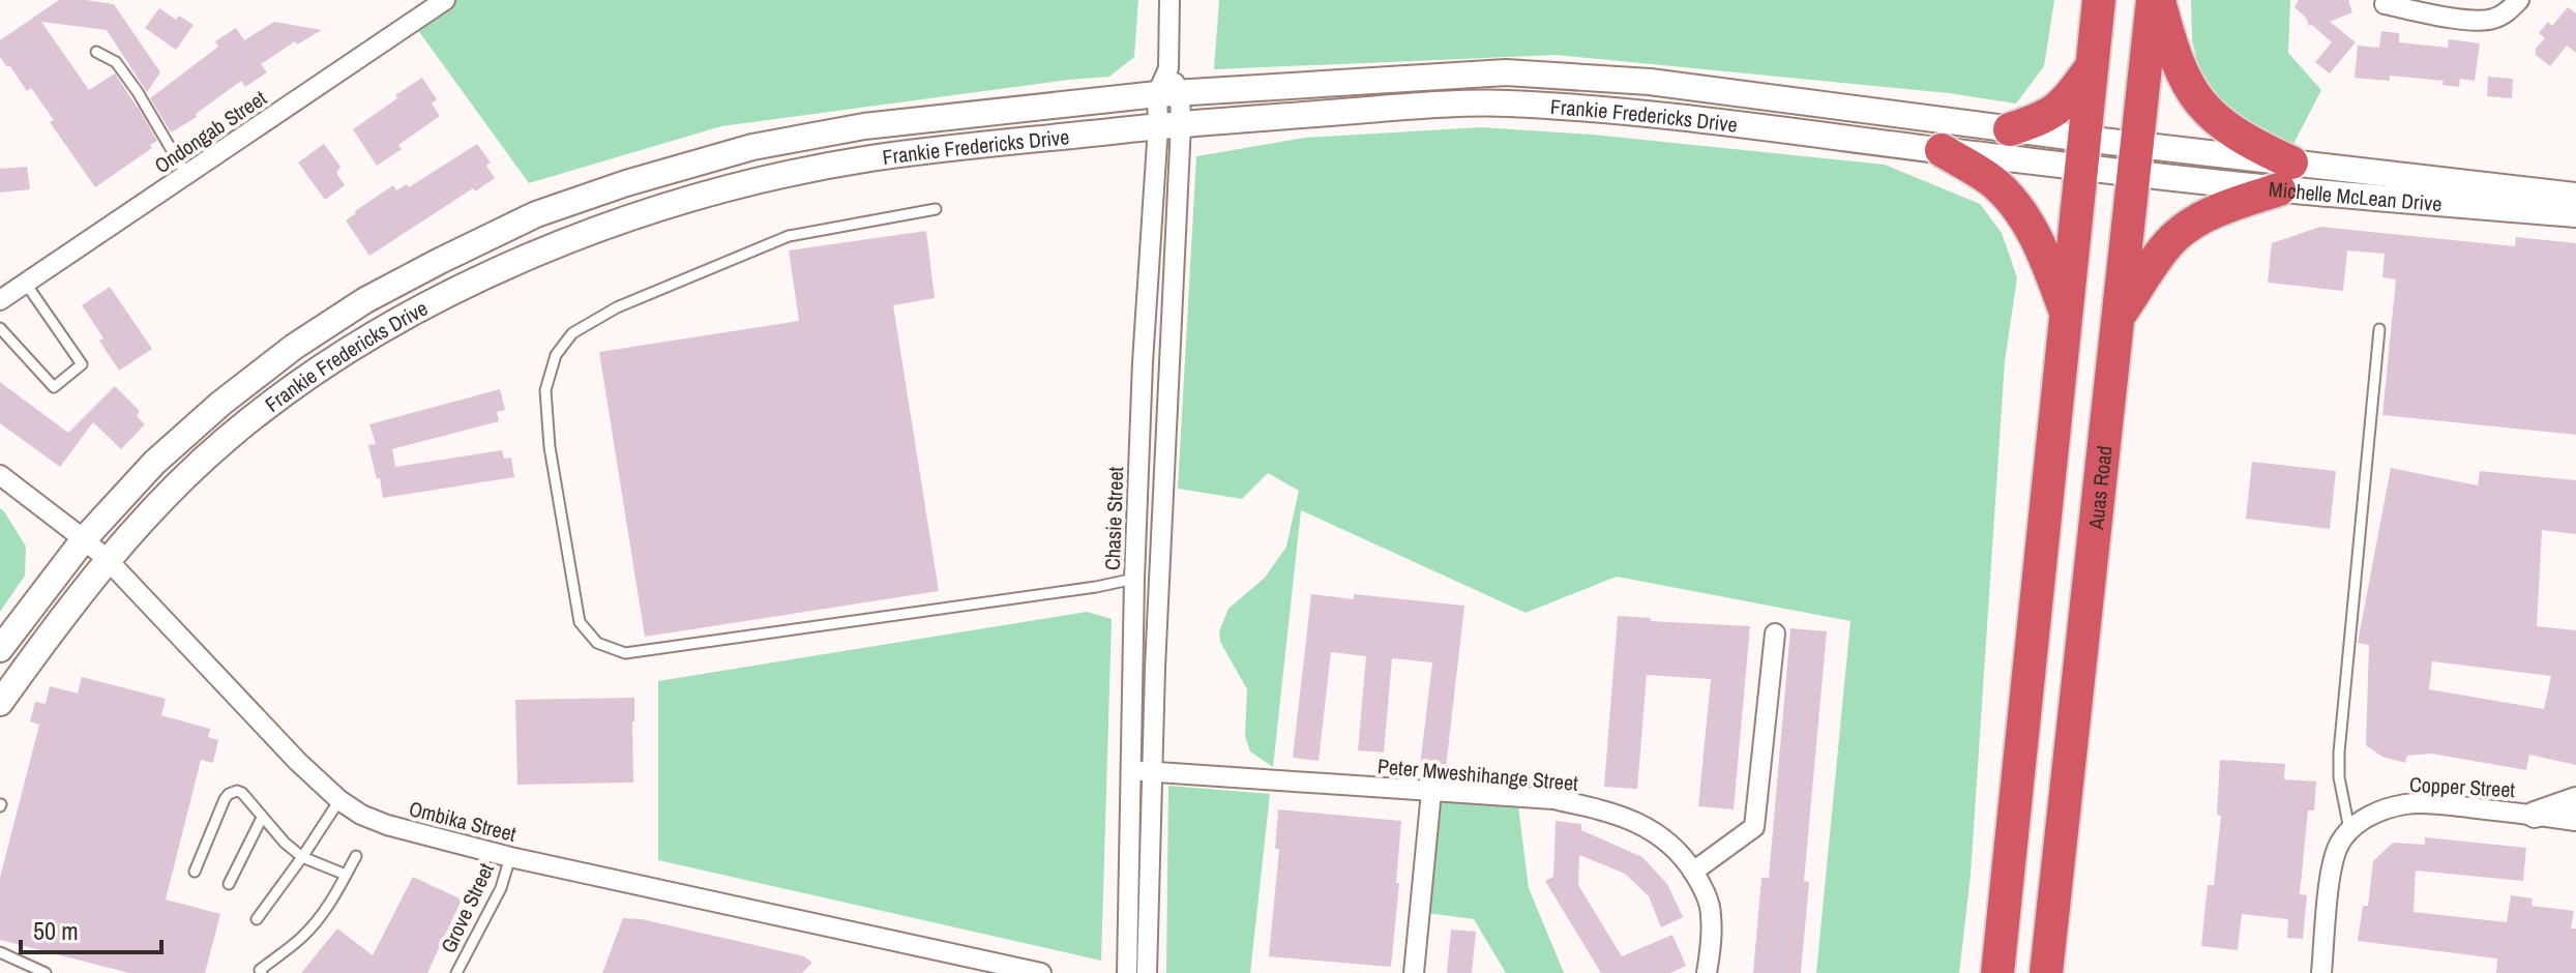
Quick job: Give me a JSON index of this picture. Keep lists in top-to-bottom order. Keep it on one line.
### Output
{"streets":{"highway":["Auas Road"],"main road":["Frankie Fredericks Drive","Michelle McLean Drive"],"street":["Ondongab Street","Chasie Street","Peter Mweshihange Street","Copper Street","Ombika Street"],"lane":["Grove Street"]},"crossings":[["Frankie Fredericks Drive","Michelle McLean Drive"],["Frankie Fredericks Drive","Auas Road"],["Frankie Fredericks Drive","Chasie Street"],["Frankie Fredericks Drive","Ombika Street"],["Michelle McLean Drive","Auas Road"],["Chasie Street","Peter Mweshihange Street"],["Ombika Street","Grove Street"]],"scale_bar":"50 m"}
